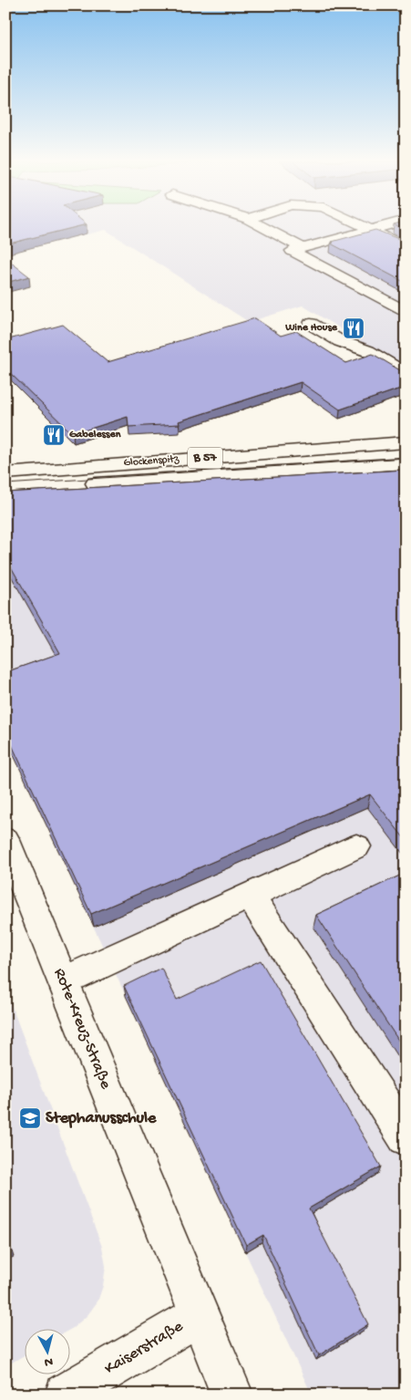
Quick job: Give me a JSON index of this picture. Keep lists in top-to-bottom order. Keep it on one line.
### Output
{"streets":{"main road":["B 57","Glockenspitz","Rote-Kreuz-Straße","Kaiserstraße"]},"crossings":[["Rote-Kreuz-Straße","Kaiserstraße"]],"places":{"restaurant":["Wine House","Gabelessen"],"school or university":["Stephanusschule"]},"north":"bottom"}
